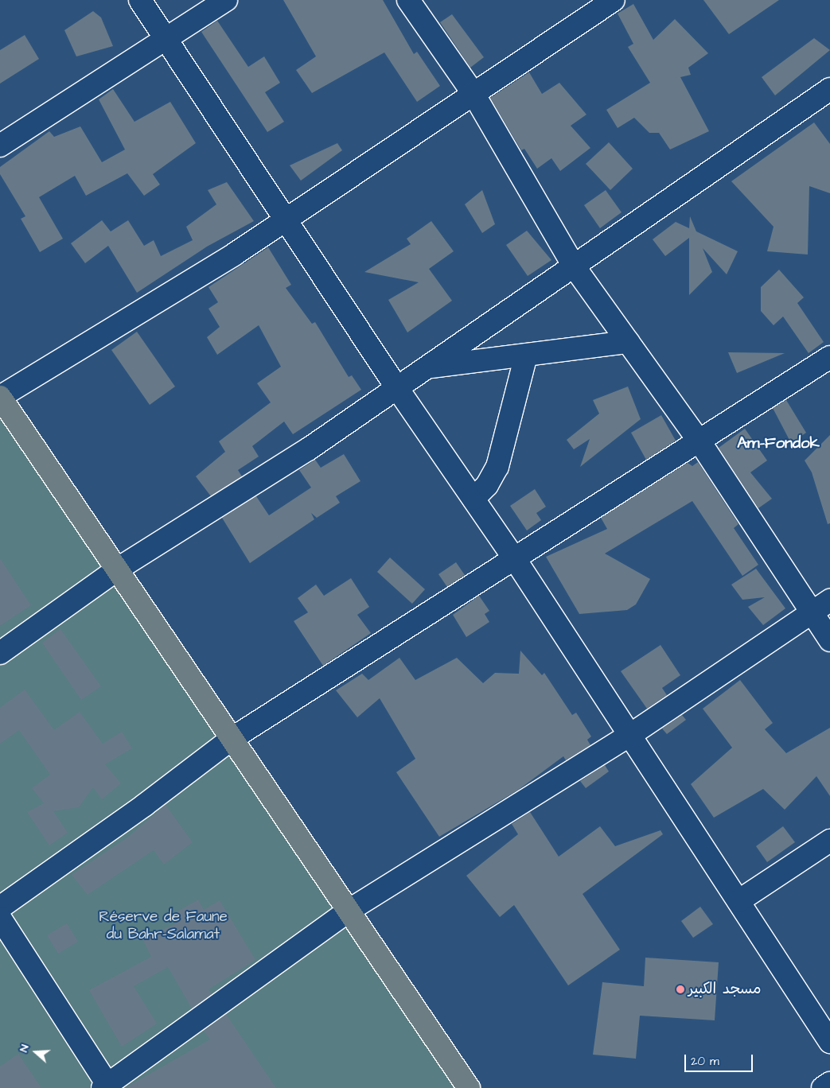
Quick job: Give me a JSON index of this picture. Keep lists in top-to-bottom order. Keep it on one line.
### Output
{"districts":["Am-Fondok"],"parks":["Réserve de Faune du Bahr-Salamat"],"places":["مسجد الكبير"],"scale_bar":"20 m","north":"left"}
